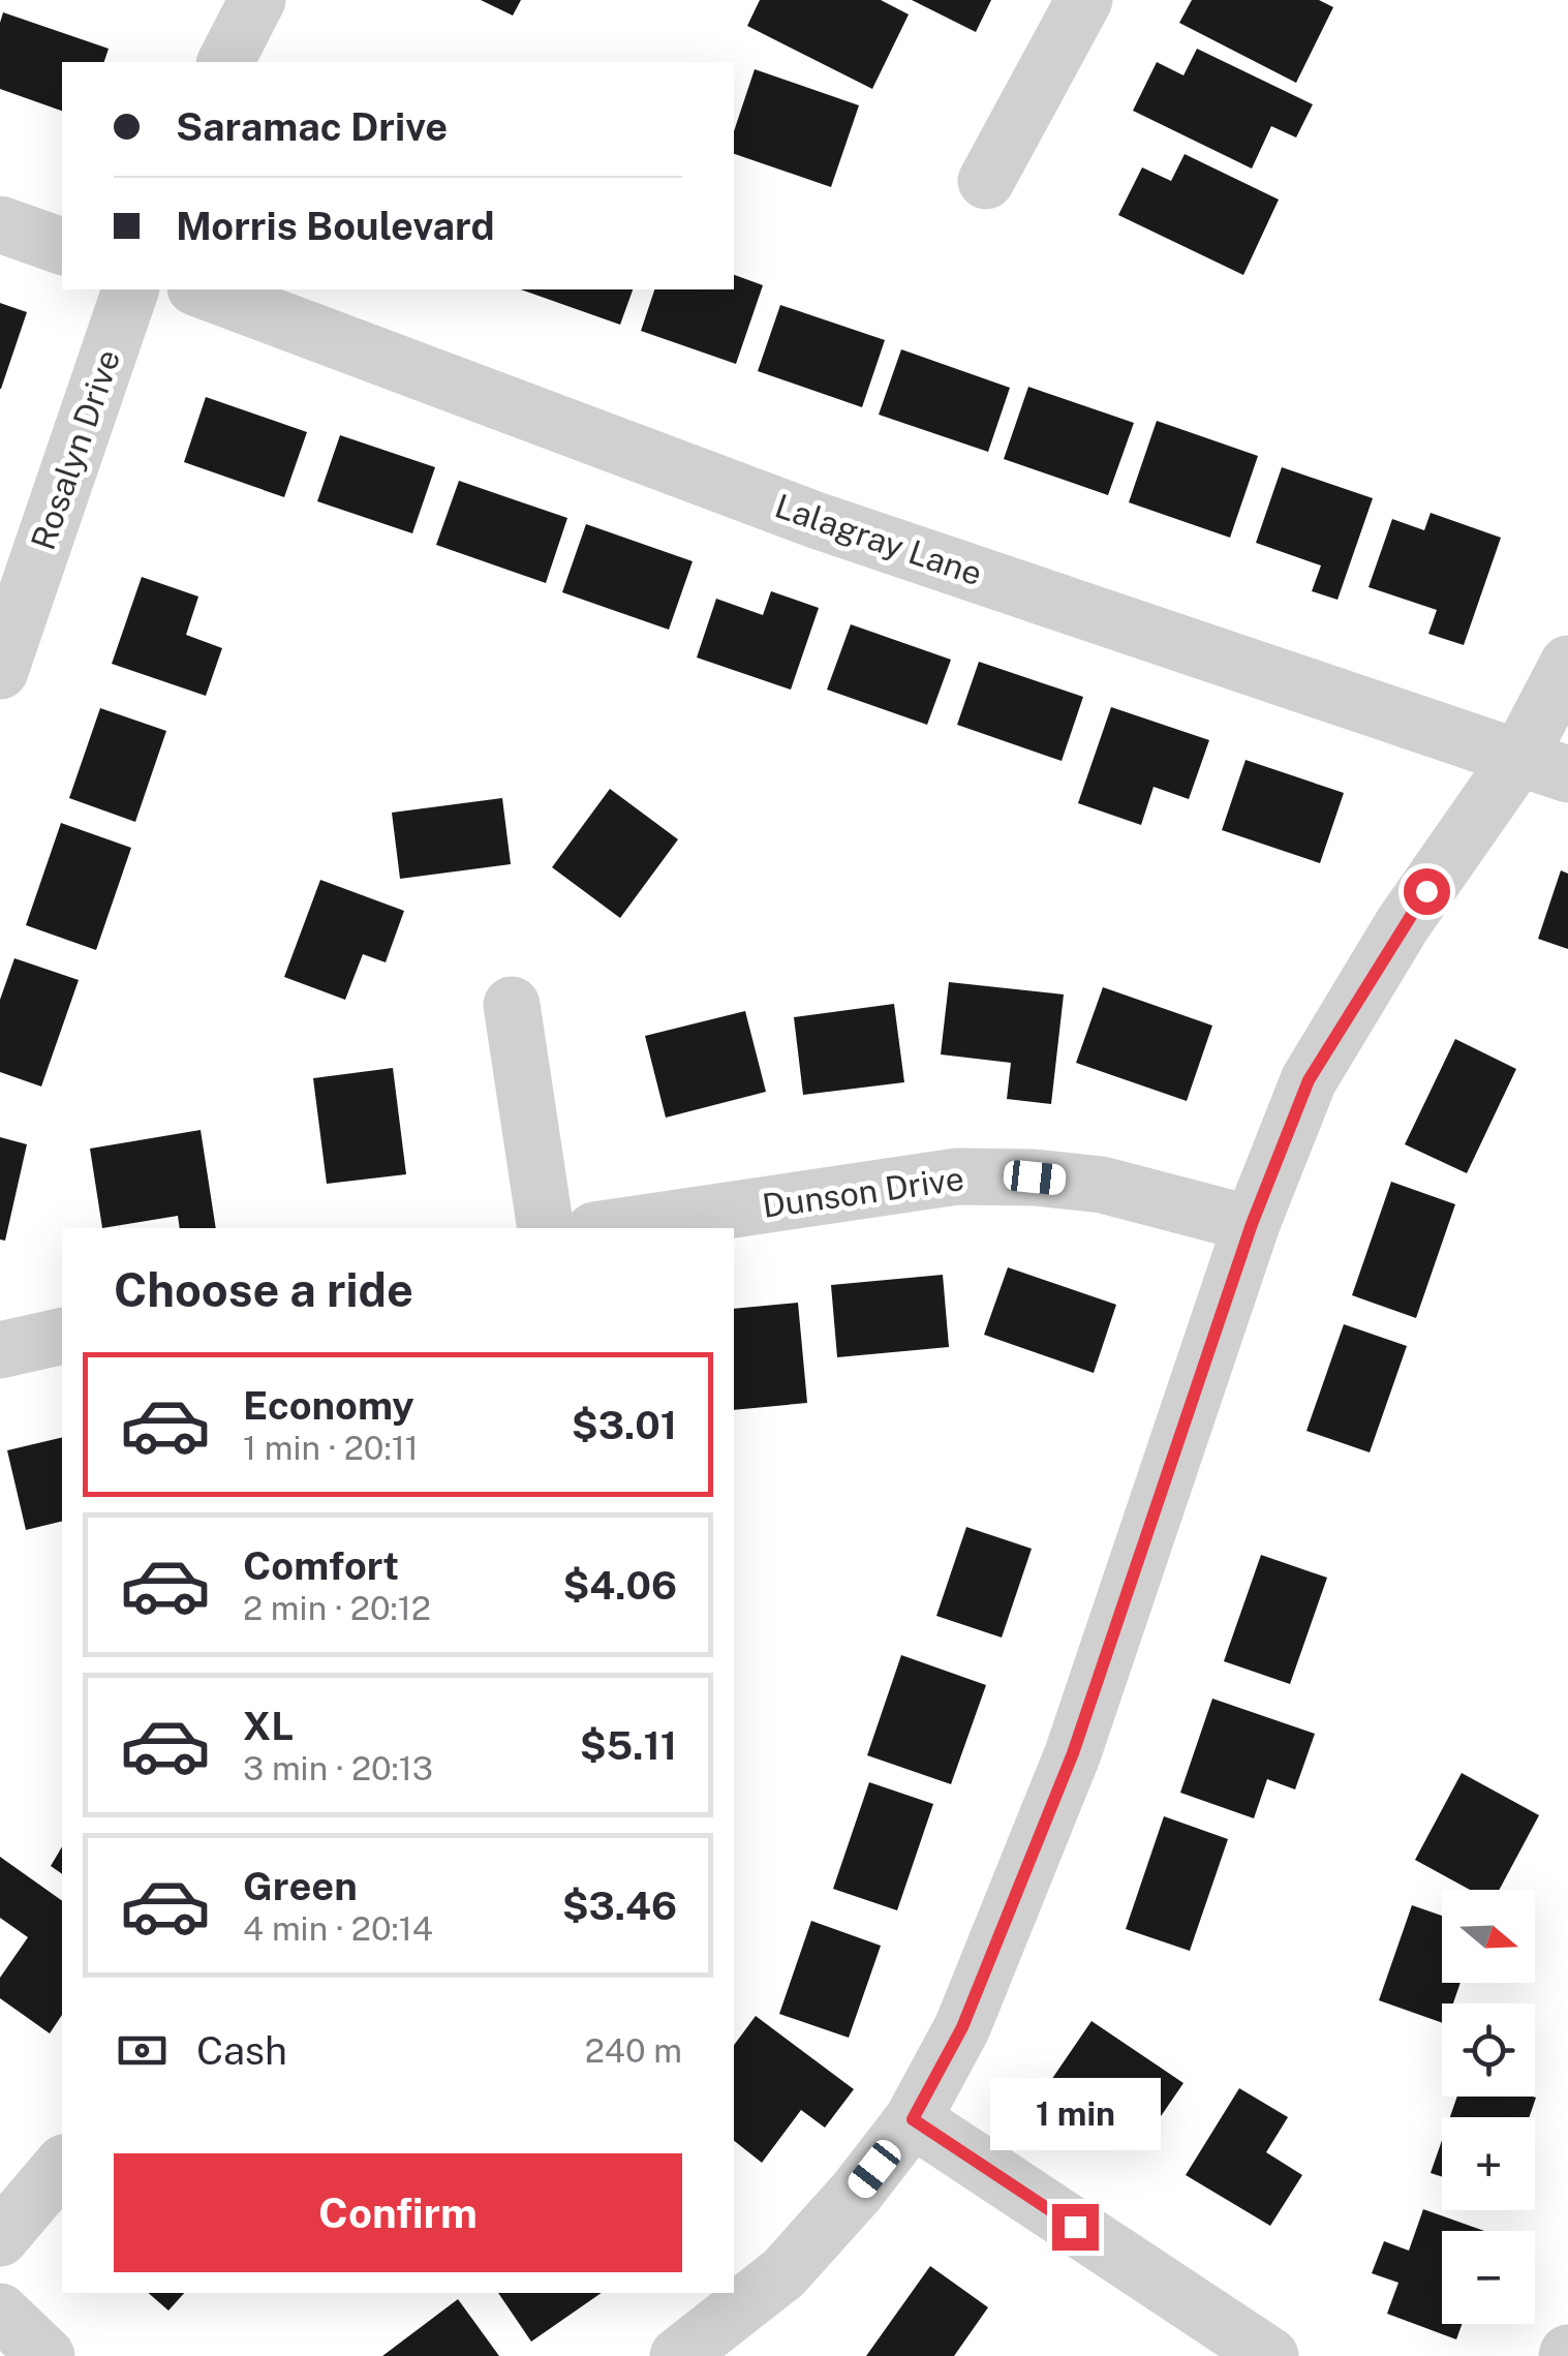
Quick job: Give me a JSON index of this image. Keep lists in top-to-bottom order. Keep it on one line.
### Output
{"streets":{"street":["Rosalyn Drive","Lalagray Lane","Dunson Drive"]},"north":"right","page":{"banner":["Saramac Drive","Morris Boulevard"],"heading":"Choose a ride","list":[{"name":"Economy","note":"1 min · 20:11","value":"$3.01"},{"name":"Comfort","note":"2 min · 20:12","value":"$4.06"},{"name":"XL","note":"3 min · 20:13","value":"$5.11"},{"name":"Green","note":"4 min · 20:14","value":"$3.46"}],"map_buttons":["+","−"],"pay":["Cash","240 m"],"bubble":"1 min","buttons":"Confirm"}}
